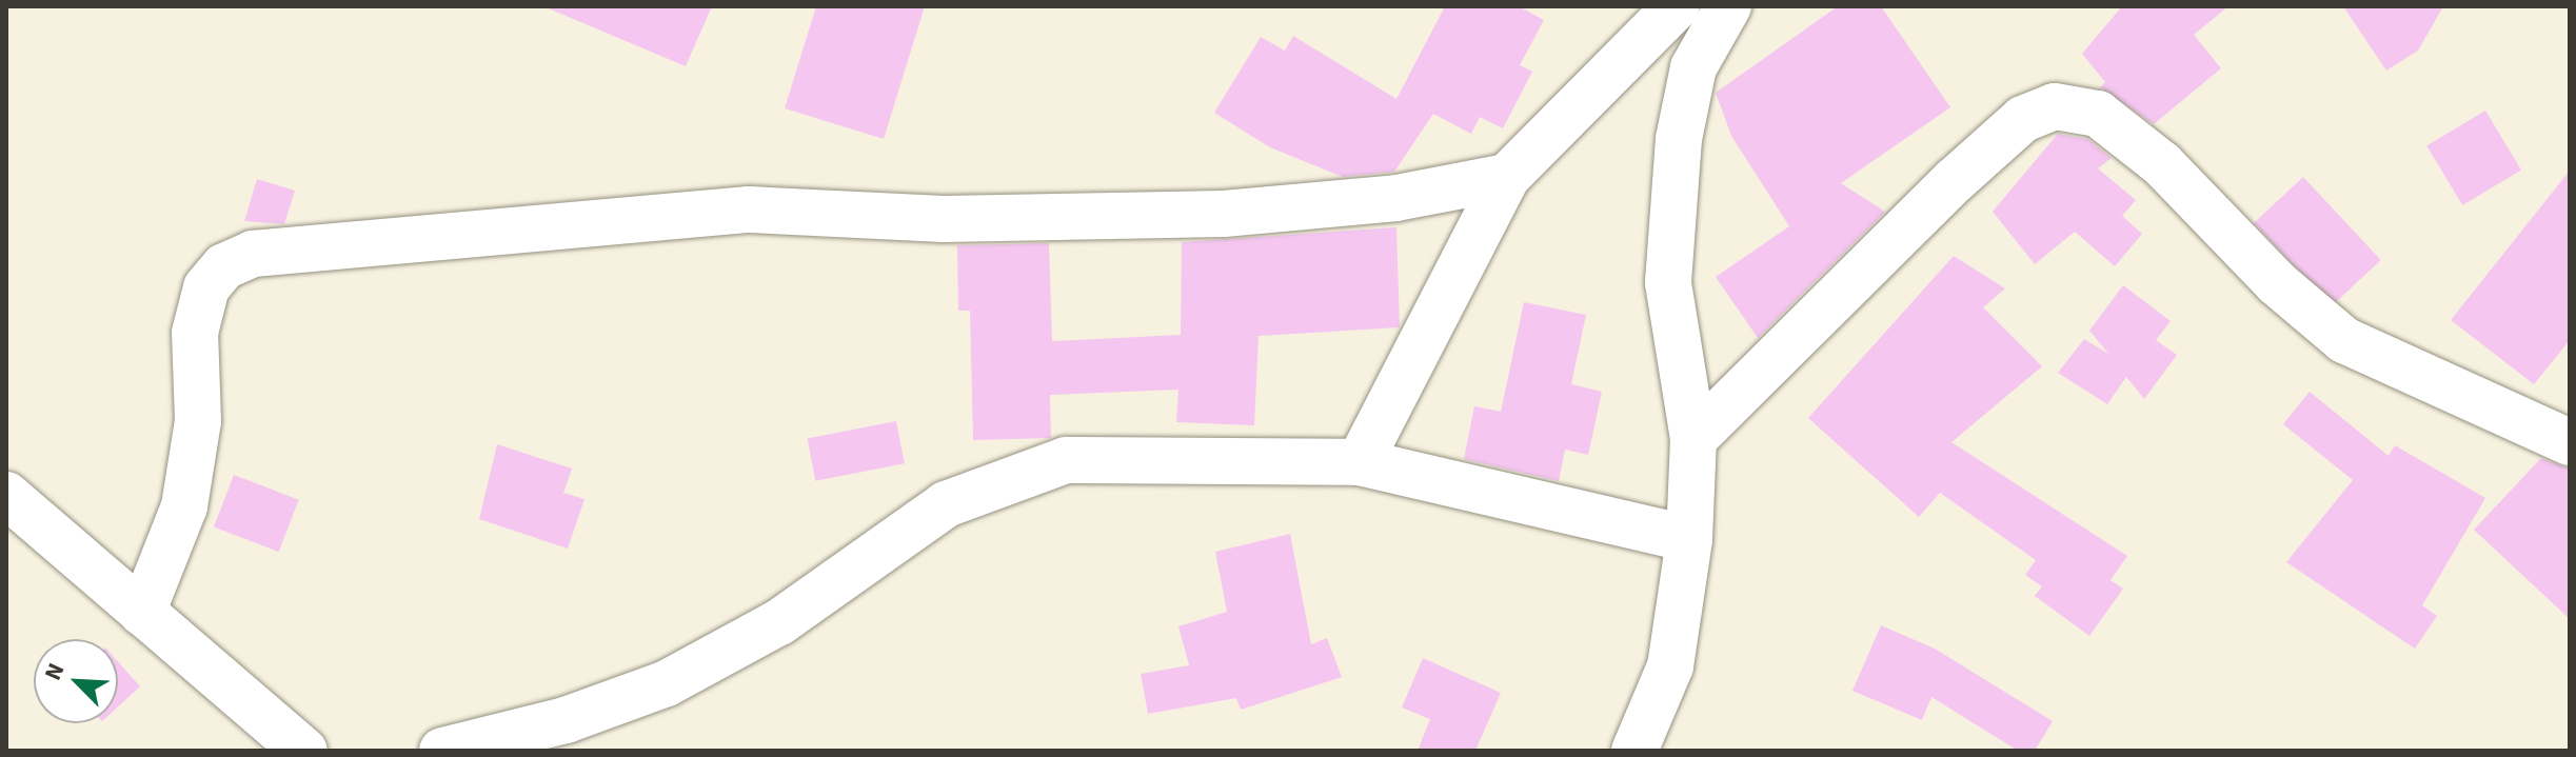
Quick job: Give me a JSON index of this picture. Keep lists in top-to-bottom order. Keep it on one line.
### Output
{"north":"top left"}
